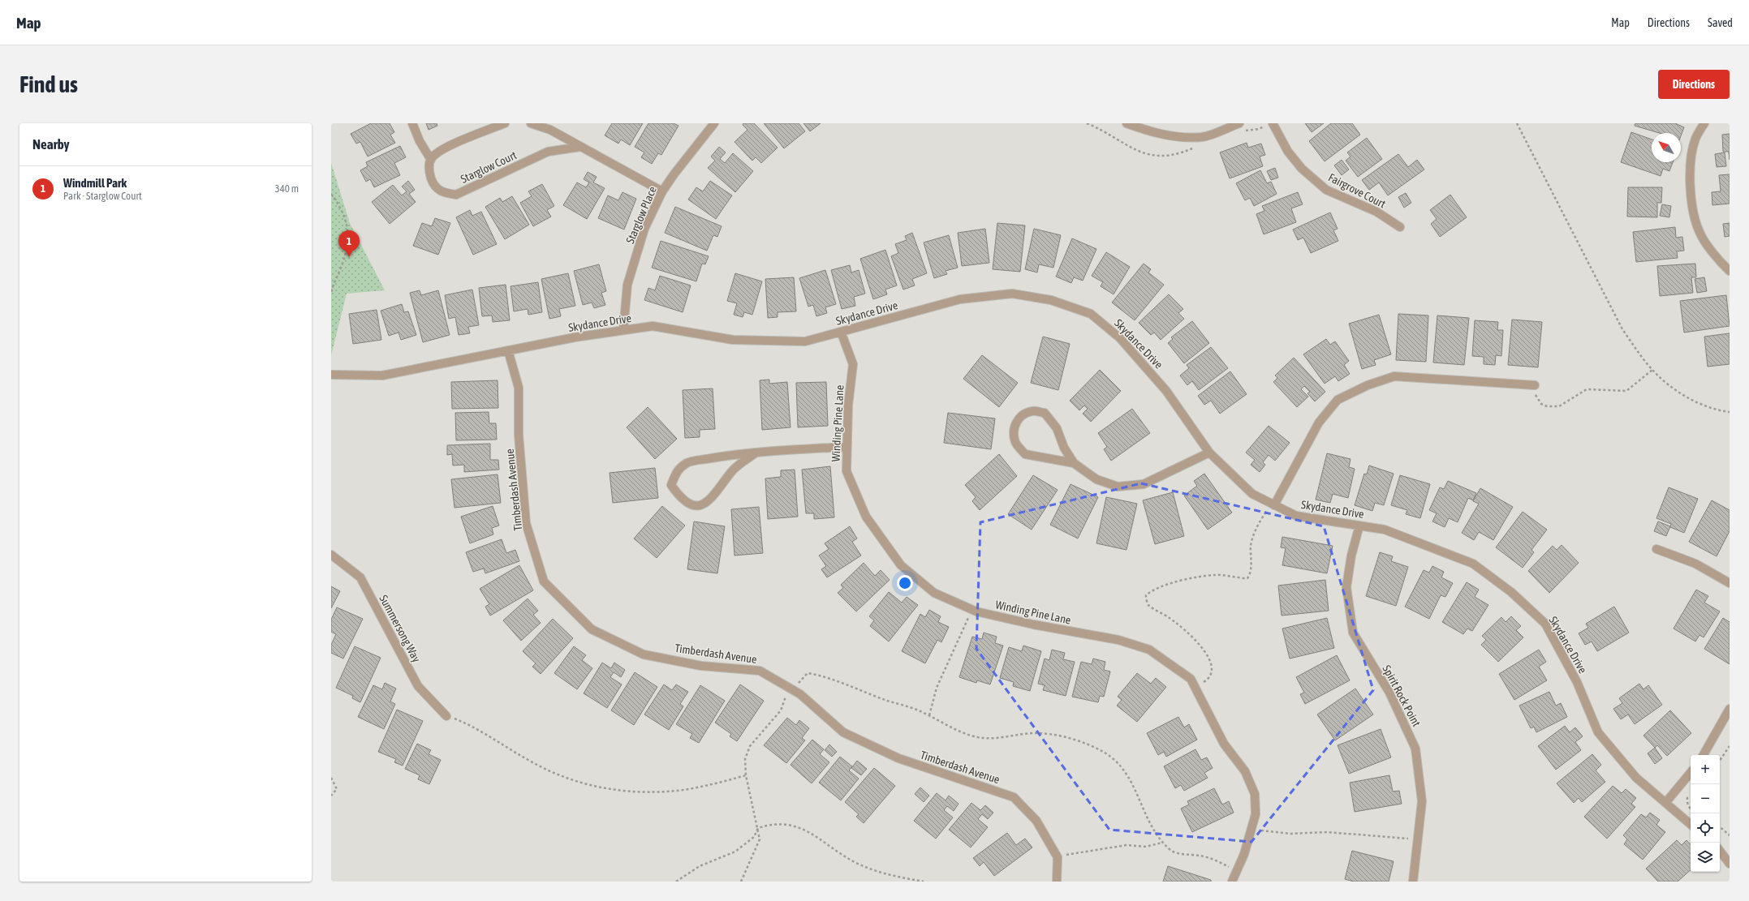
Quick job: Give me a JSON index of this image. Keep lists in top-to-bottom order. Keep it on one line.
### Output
{"streets":{"street":["Starglow Court","Fairgrove Court","Starglow Place","Skydance Drive","Winding Pine Lane","Timberdash Avenue","Summersong Way","Spirit Rock Point"]},"crossings":[["Starglow Place","Skydance Drive"],["Skydance Drive","Winding Pine Lane"],["Skydance Drive","Timberdash Avenue"],["Skydance Drive","Spirit Rock Point"]],"north":"top left","page":{"header":"Map","nav":["Map","Directions","Saved"],"buttons":"Directions","title":"Find us","heading":"Nearby","list":[{"mark":"1","name":"Windmill Park","note":"Park · Starglow Court","value":"340 m"}],"pins":"1","map_buttons":["+","−"]}}
